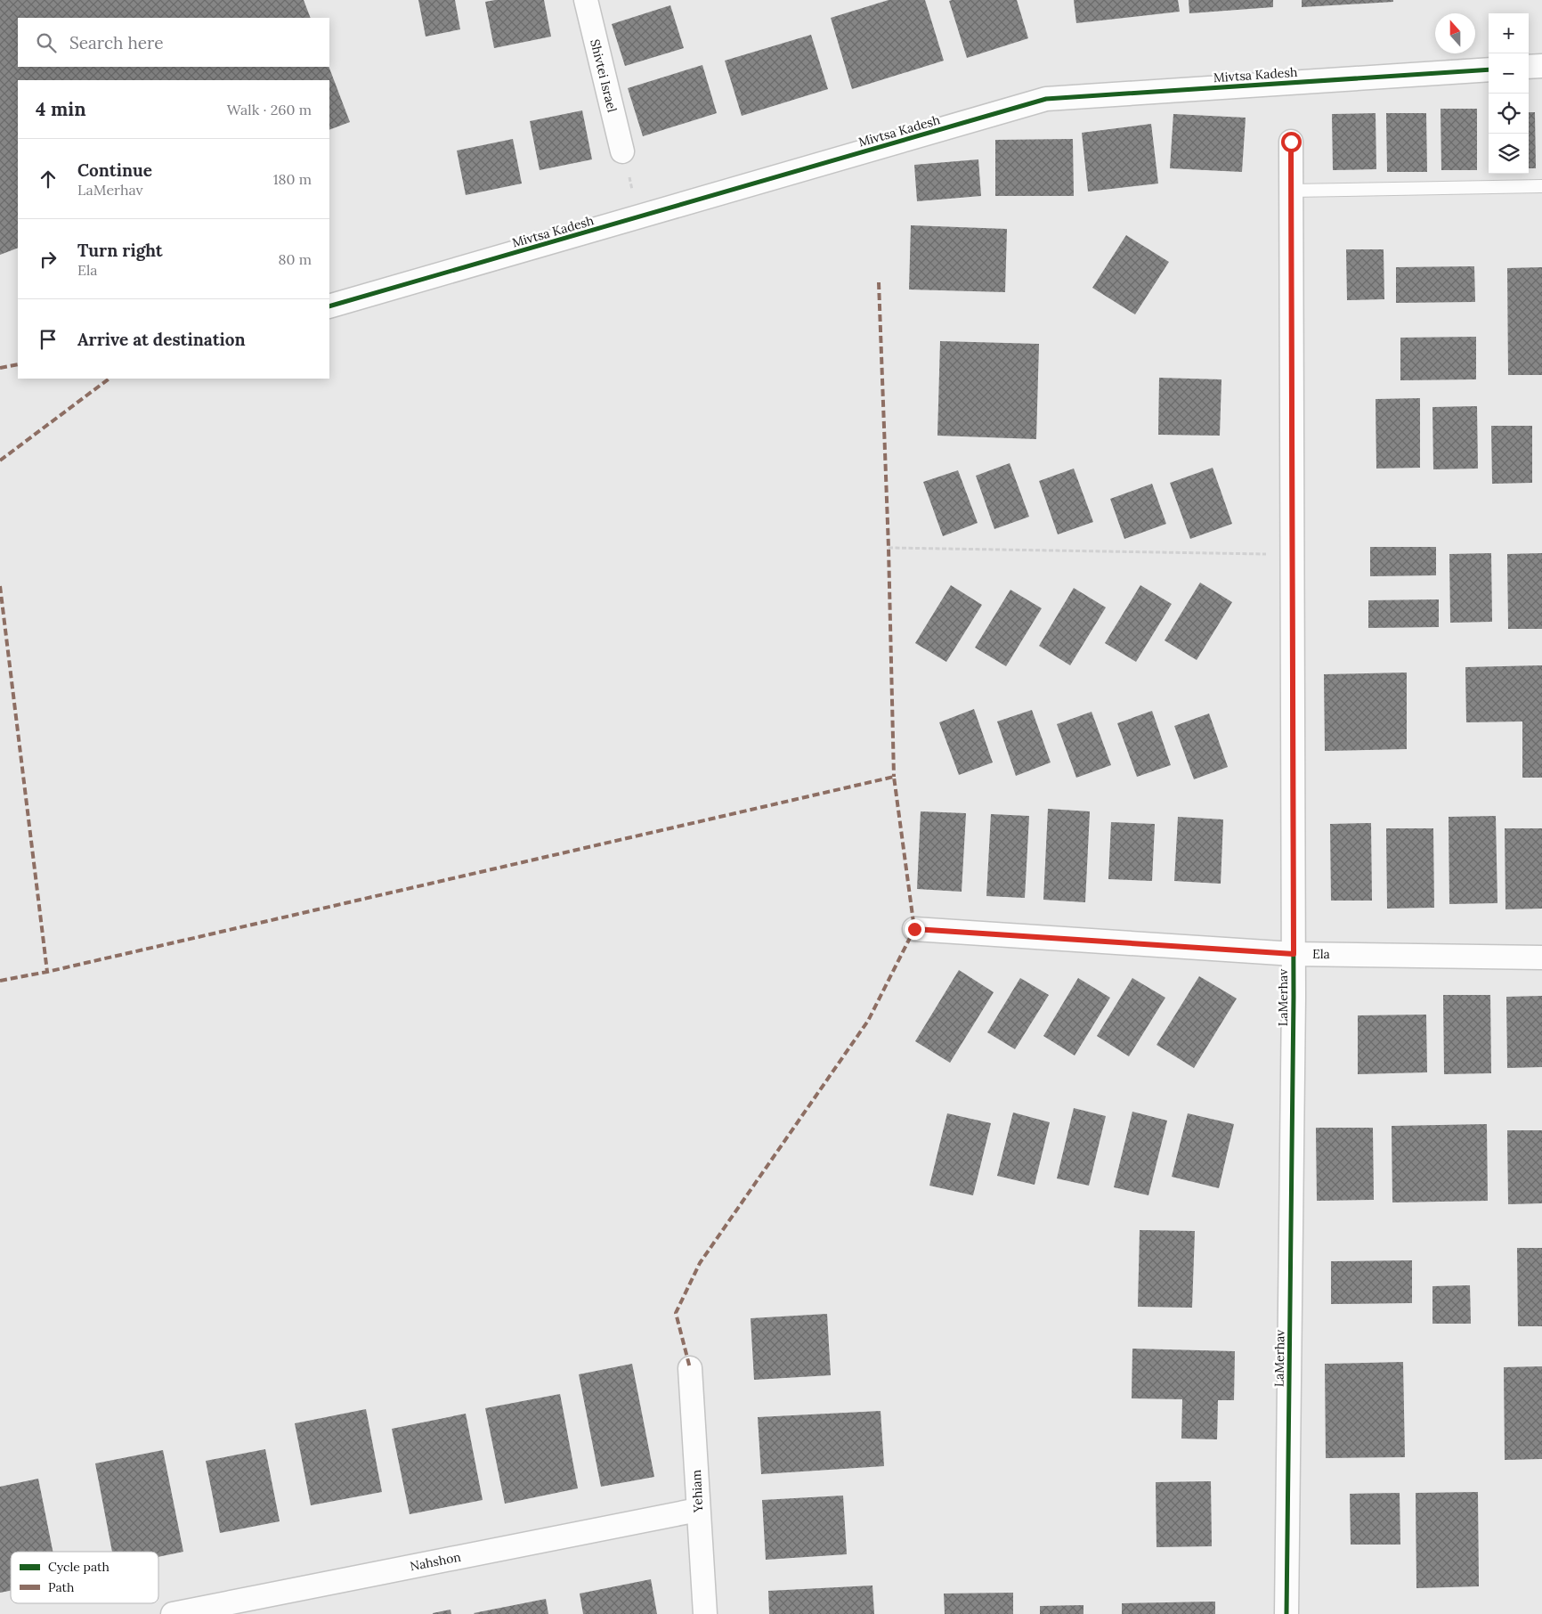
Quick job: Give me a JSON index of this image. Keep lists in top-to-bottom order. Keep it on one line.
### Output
{"streets":{"street":["Mivtsa Kadesh","Shivtei Israel","Ela","LaMerhav","Yehiam","Nahshon"]},"crossings":[["Ela","LaMerhav"],["Yehiam","Nahshon"]],"legend":["Cycle path","Path"],"north":"top","page":{"map_buttons":["+","−"],"search":"Search here","heading":["4 min","Walk · 260 m"],"list":[["Continue","LaMerhav","180 m"],["Turn right","Ela","80 m"],"Arrive at destination"]}}
